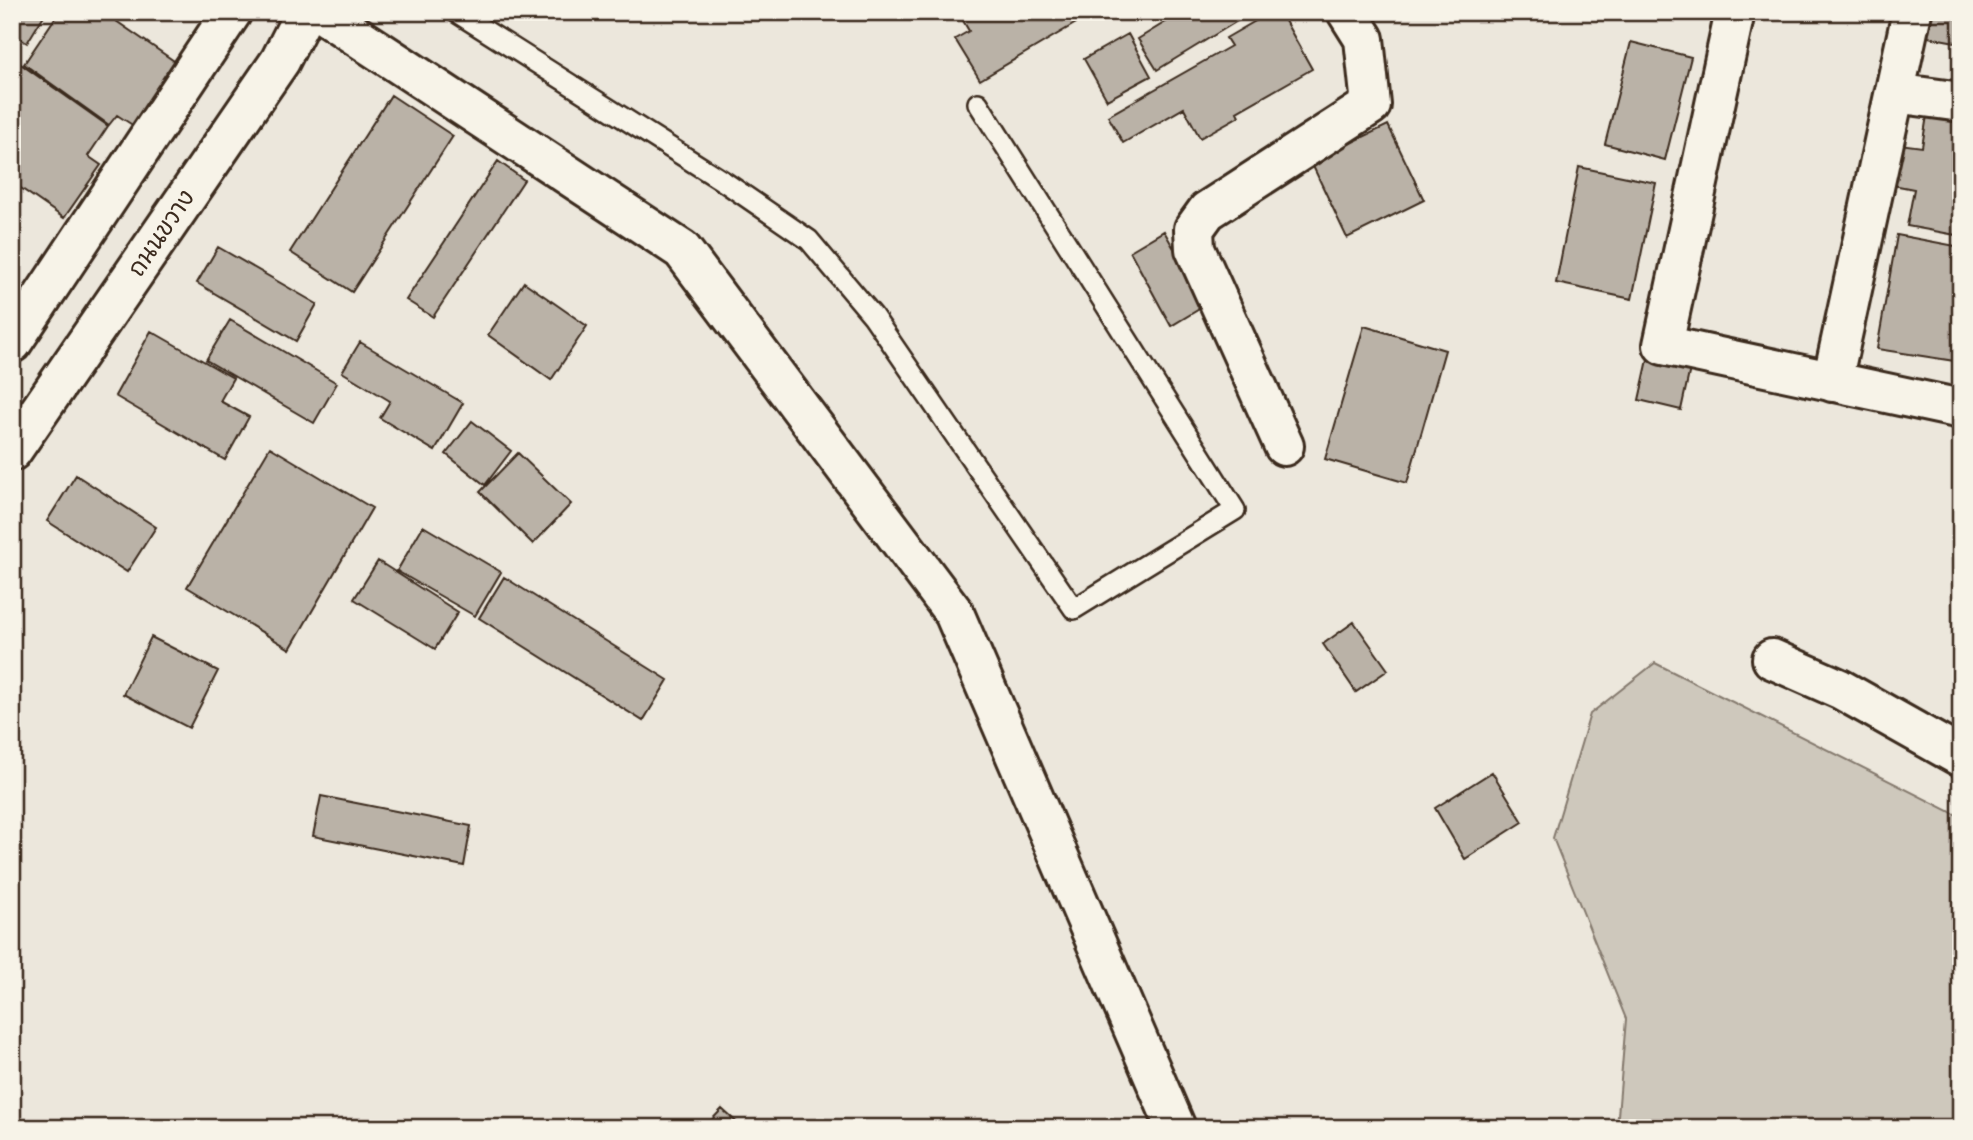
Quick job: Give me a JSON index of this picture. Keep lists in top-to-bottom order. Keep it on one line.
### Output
{"streets":{"street":["ถนนขวาง"]}}
